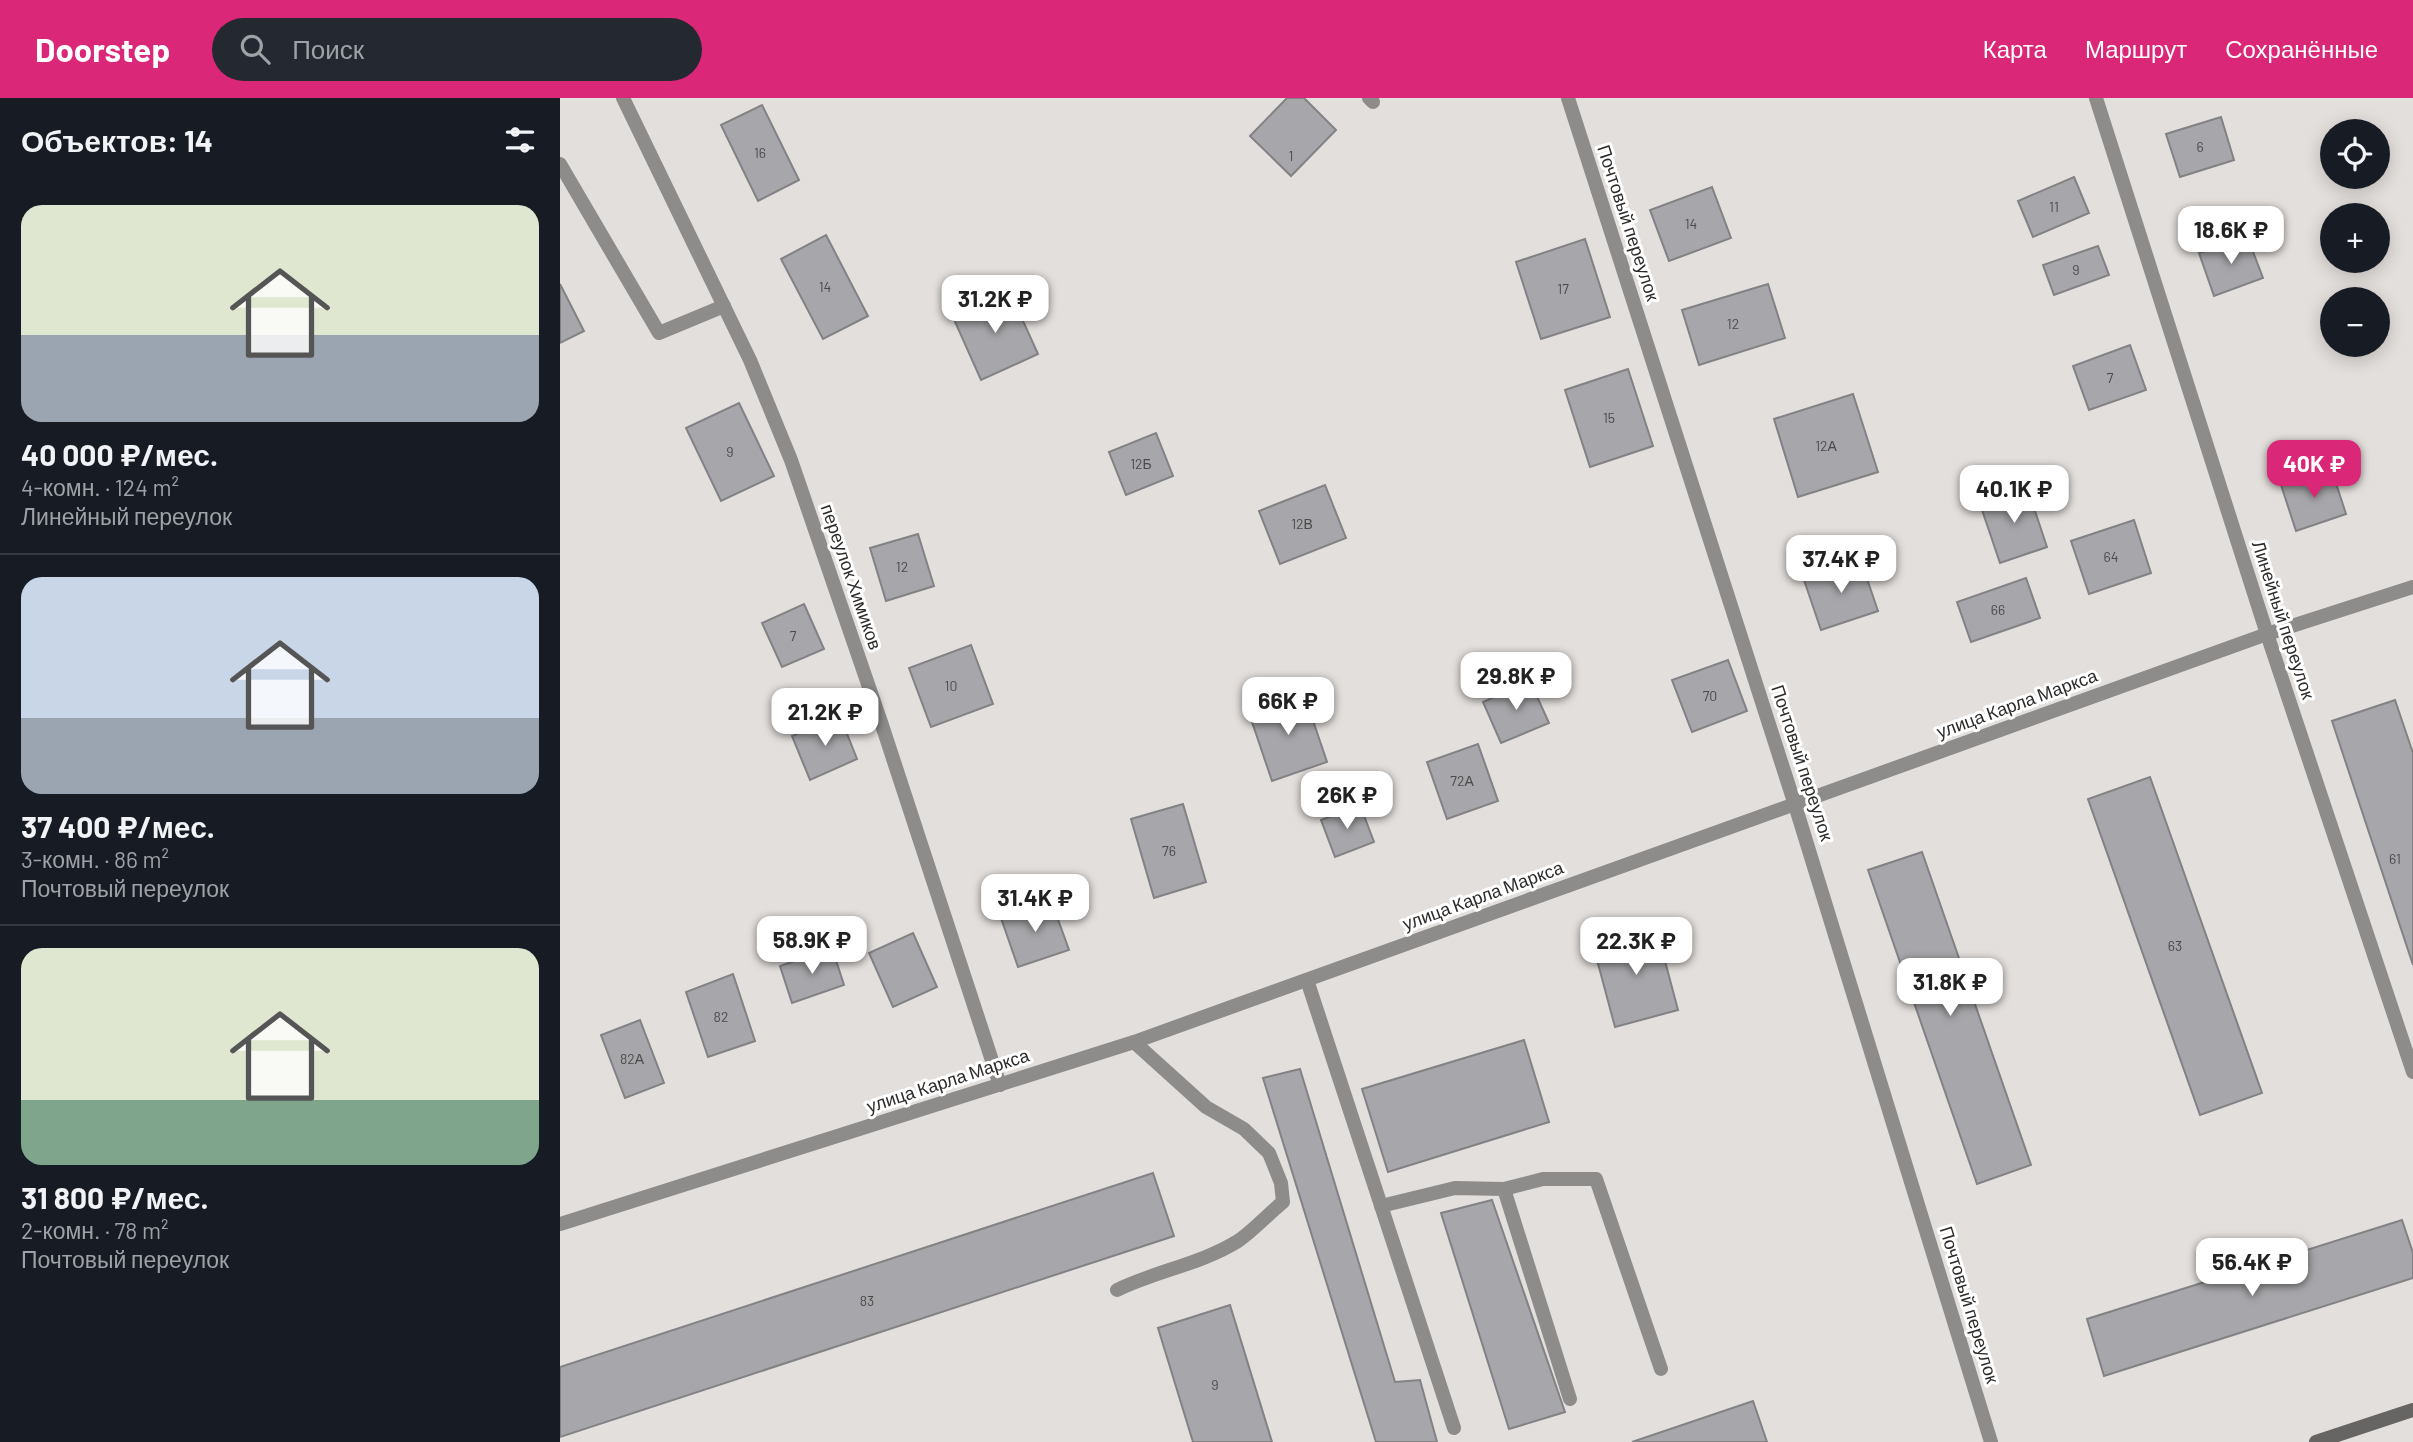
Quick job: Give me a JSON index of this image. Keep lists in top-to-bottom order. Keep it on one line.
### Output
{"streets":{"street":["Почтовый переулок","переулок Химиков","Линейный переулок","улица Карла Маркса"]},"crossings":[["Почтовый переулок","улица Карла Маркса"],["переулок Химиков","улица Карла Маркса"],["Линейный переулок","улица Карла Маркса"]],"house_numbers":["6","16","1","11","14","9","14","17","12","7","15","12А","9","12Б","12В","64","12","66","7","10","70","72А","76","61","63","82","82А","83","9"],"page":{"header":"Doorstep","search":"Поиск","nav":["Карта","Маршрут","Сохранённые"],"heading":"Объектов: 14","map_buttons":["+","−"],"list":[{"name":"40 000 ₽/мес.","note":"4-комн. · 124 m² · Линейный переулок"},{"name":"37 400 ₽/мес.","note":"3-комн. · 86 m² · Почтовый переулок"},{"name":"31 800 ₽/мес.","note":"2-комн. · 78 m² · Почтовый переулок"}],"price":["18.6K ₽","31.2K ₽","40K ₽","40.1K ₽","37.4K ₽","29.8K ₽","66K ₽","21.2K ₽","26K ₽","31.4K ₽","58.9K ₽","22.3K ₽","31.8K ₽","56.4K ₽"]}}
